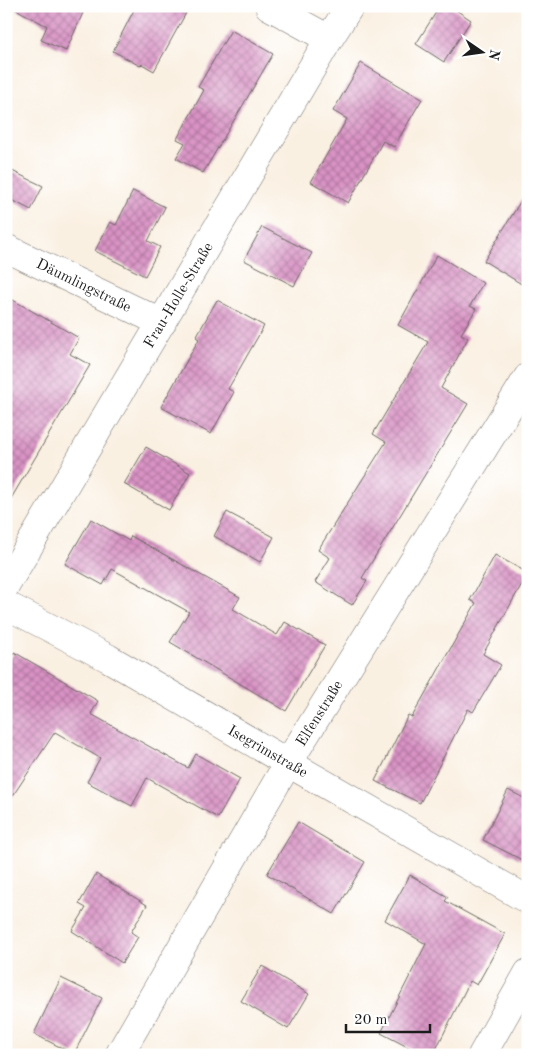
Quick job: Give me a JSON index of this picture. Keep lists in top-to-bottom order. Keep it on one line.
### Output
{"streets":{"street":["Däumlingstraße","Frau-Holle-Straße","Elfenstraße","Isegrimstraße"]},"crossings":[["Däumlingstraße","Frau-Holle-Straße"],["Elfenstraße","Isegrimstraße"]],"scale_bar":"20 m","north":"right"}
